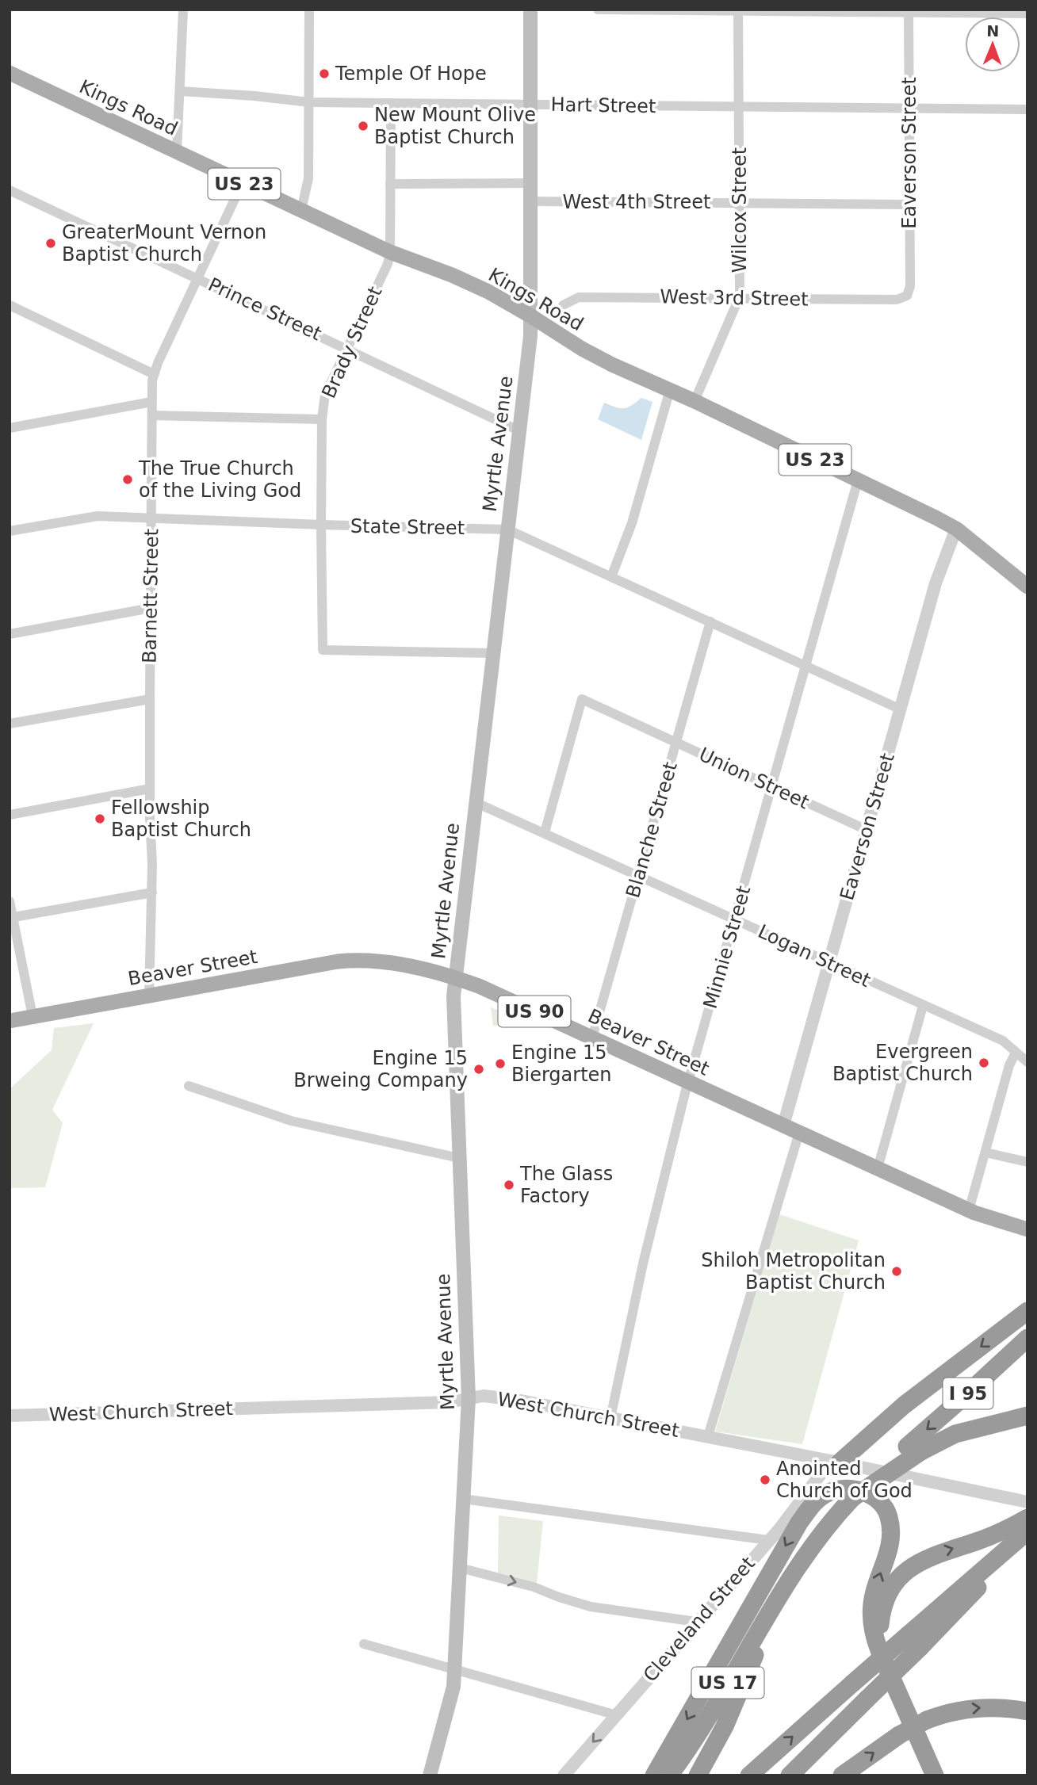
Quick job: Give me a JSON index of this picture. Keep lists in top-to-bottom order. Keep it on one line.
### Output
{"streets":{"highway":["I 95","US 17"],"main road":["Kings Road","US 23","Myrtle Avenue","Beaver Street","US 90"],"street":["Hart Street","Eaverson Street","West 4th Street","Wilcox Street","West 3rd Street","Prince Street","Brady Street","State Street","Barnett Street","Union Street","Blanche Street","Minnie Street","Logan Street","West Church Street","Cleveland Street"]},"crossings":[["Hart Street","Eaverson Street"],["Hart Street","Wilcox Street"],["Hart Street","Brady Street"],["Hart Street","Myrtle Avenue"],["Kings Road","Eaverson Street"],["Kings Road","Wilcox Street"],["Kings Road","Brady Street"],["Kings Road","Myrtle Avenue"],["Kings Road","Barnett Street"],["Kings Road","Minnie Street"],["Eaverson Street","West 4th Street"],["Eaverson Street","West 3rd Street"],["Eaverson Street","State Street"],["Eaverson Street","Union Street"],["Eaverson Street","Logan Street"],["Eaverson Street","Beaver Street"],["West 4th Street","Wilcox Street"],["West 4th Street","Myrtle Avenue"],["Wilcox Street","West 3rd Street"],["Prince Street","Brady Street"],["Prince Street","Myrtle Avenue"],["Prince Street","Barnett Street"],["Brady Street","Myrtle Avenue"],["Brady Street","State Street"],["Myrtle Avenue","State Street"],["Myrtle Avenue","Logan Street"],["Myrtle Avenue","Beaver Street"],["Myrtle Avenue","West Church Street"],["State Street","Barnett Street"],["State Street","Blanche Street"],["State Street","Minnie Street"],["Barnett Street","Beaver Street"],["Union Street","Blanche Street"],["Union Street","Minnie Street"],["Union Street","Logan Street"],["Blanche Street","Logan Street"],["Blanche Street","Beaver Street"],["Minnie Street","Logan Street"],["Minnie Street","Beaver Street"],["Minnie Street","West Church Street"],["West Church Street","Cleveland Street"]],"places":["Temple Of Hope","New Mount Olive Baptist Church","GreaterMount Vernon Baptist Church","The True Church of the Living God","Fellowship Baptist Church","Evergreen Baptist Church","Engine 15 Biergarten","Engine 15 Brweing Company","The Glass Factory","Shiloh Metropolitan Baptist Church","Anointed Church of God"],"north":"top"}
